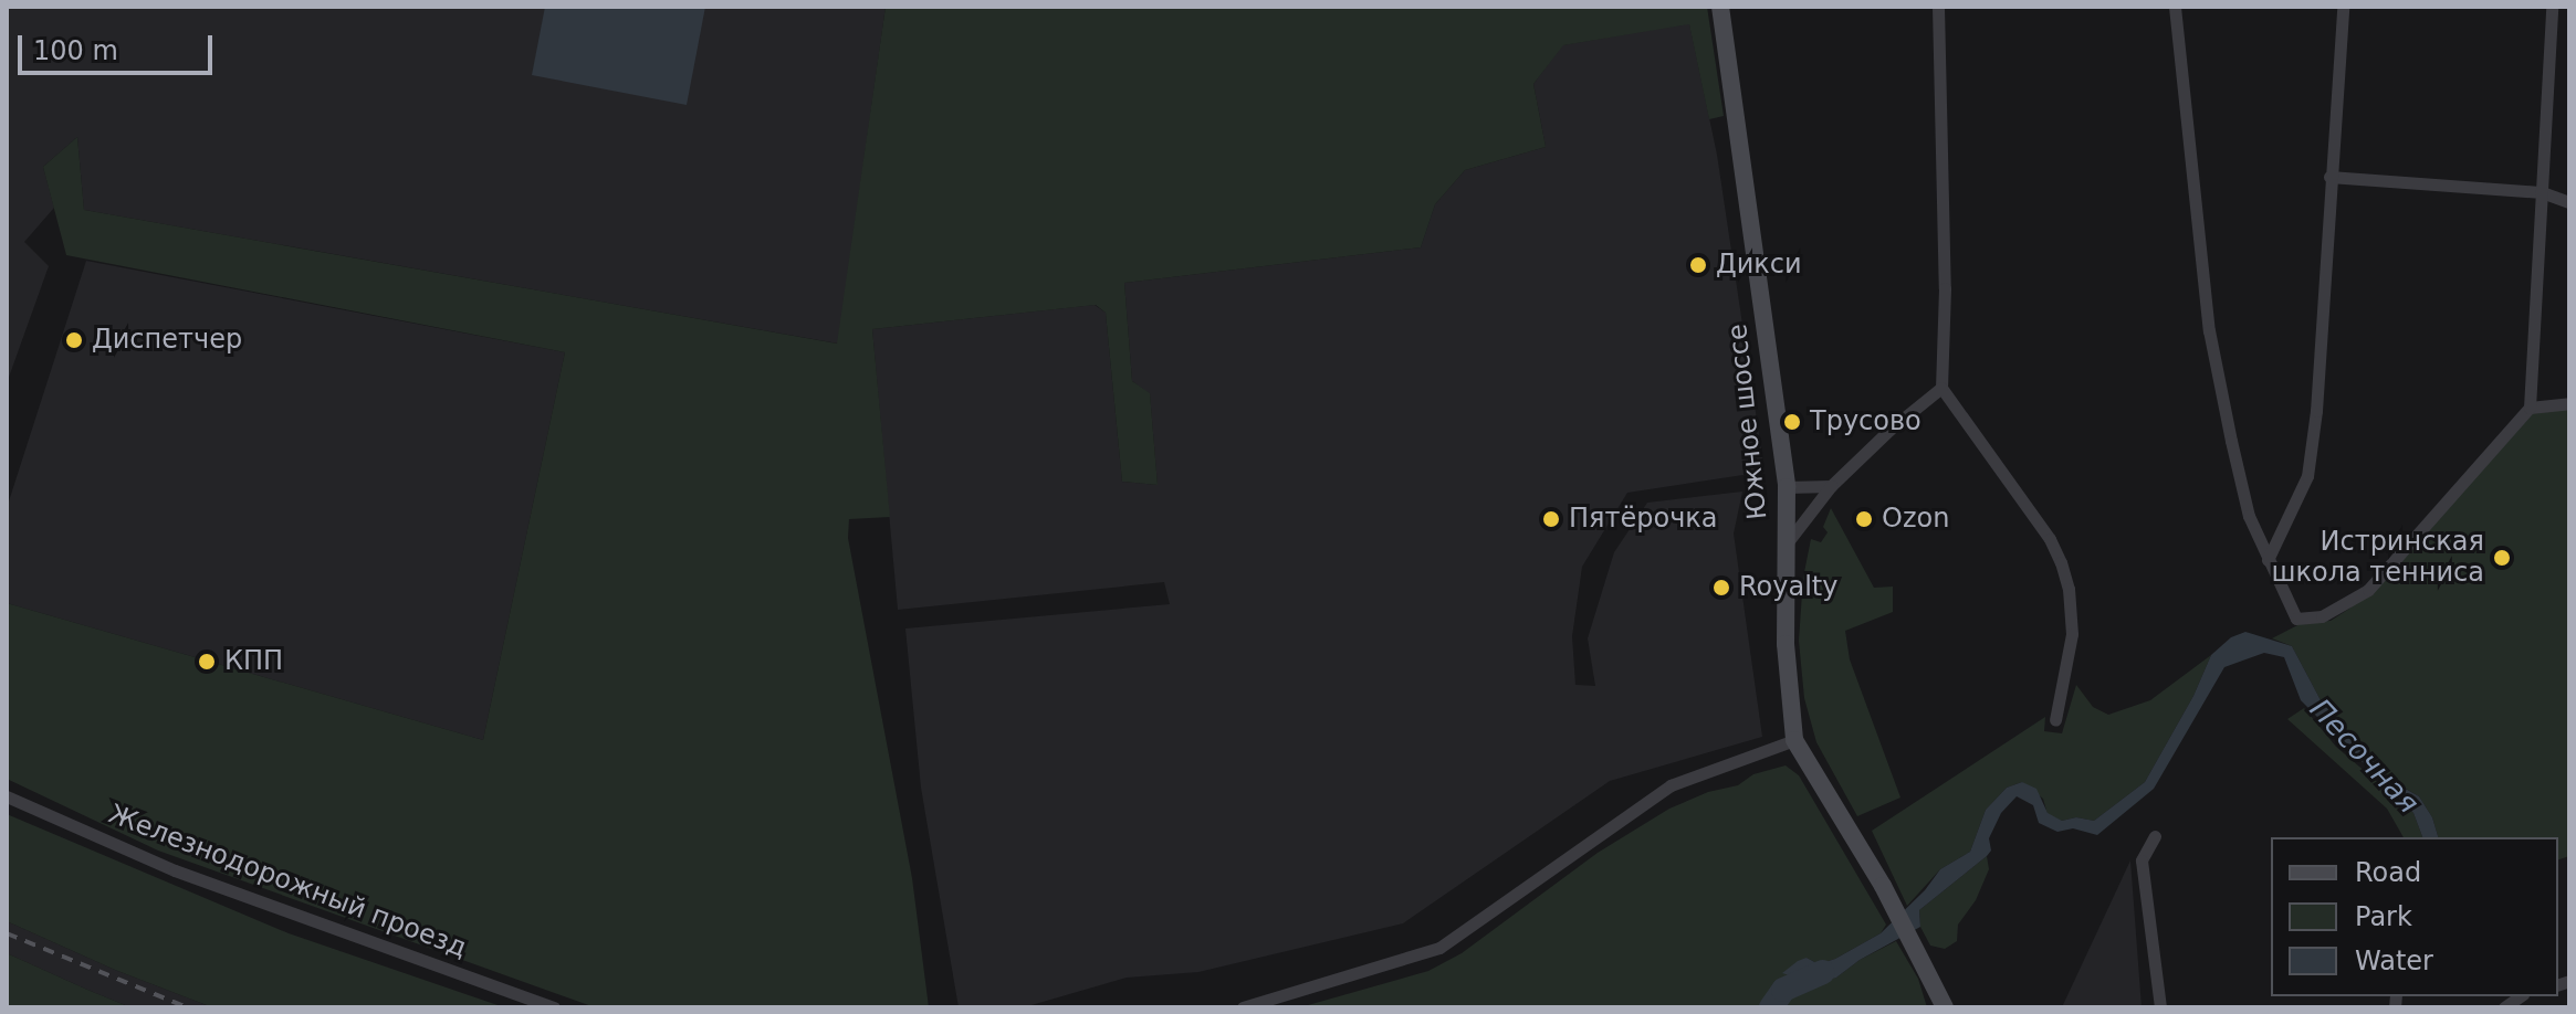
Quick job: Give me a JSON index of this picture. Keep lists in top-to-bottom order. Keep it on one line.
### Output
{"streets":{"main road":["Южное шоссе"],"street":["Железнодорожный проезд"]},"water":["Песочная"],"places":["Дикси","Диспетчер","Трусово","Пятёрочка","Ozon","Истринская школа тенниса","Royalty","КПП"],"legend":["Road","Park","Water"],"scale_bar":"100 m"}
